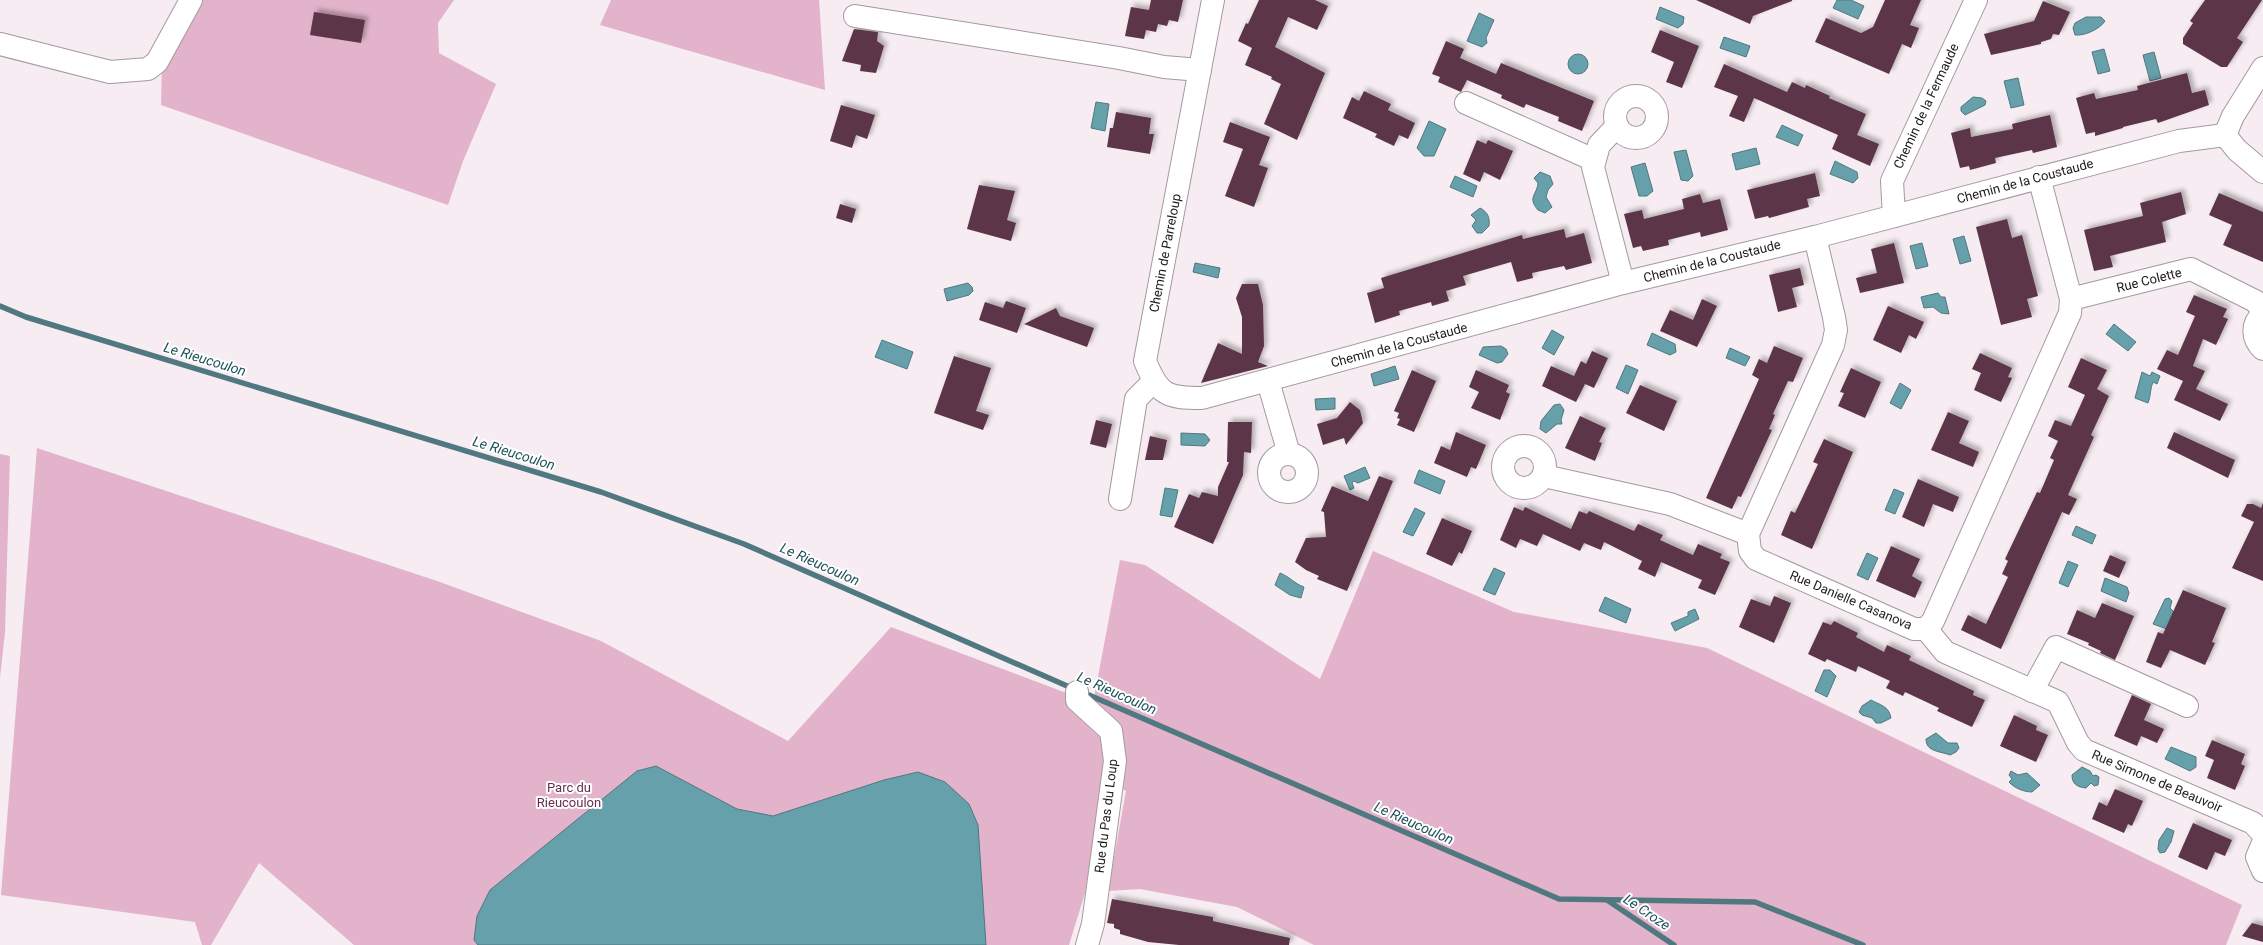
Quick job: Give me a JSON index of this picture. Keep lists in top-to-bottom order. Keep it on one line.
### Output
{"streets":{"street":["Chemin de la Fermaude","Chemin de la Coustaude","Chemin de Parreloup","Rue Colette","Rue Danielle Casanova","Rue Simone de Beauvoir","Rue du Pas du Loup"]},"crossings":[["Chemin de la Fermaude","Chemin de la Coustaude"],["Chemin de la Coustaude","Chemin de Parreloup"],["Chemin de la Coustaude","Rue Danielle Casanova"],["Rue Colette","Rue Danielle Casanova"],["Rue Danielle Casanova","Rue Simone de Beauvoir"]],"water":["Le Rieucoulon","Le Croze"],"parks":["Parc du Rieucoulon"]}
